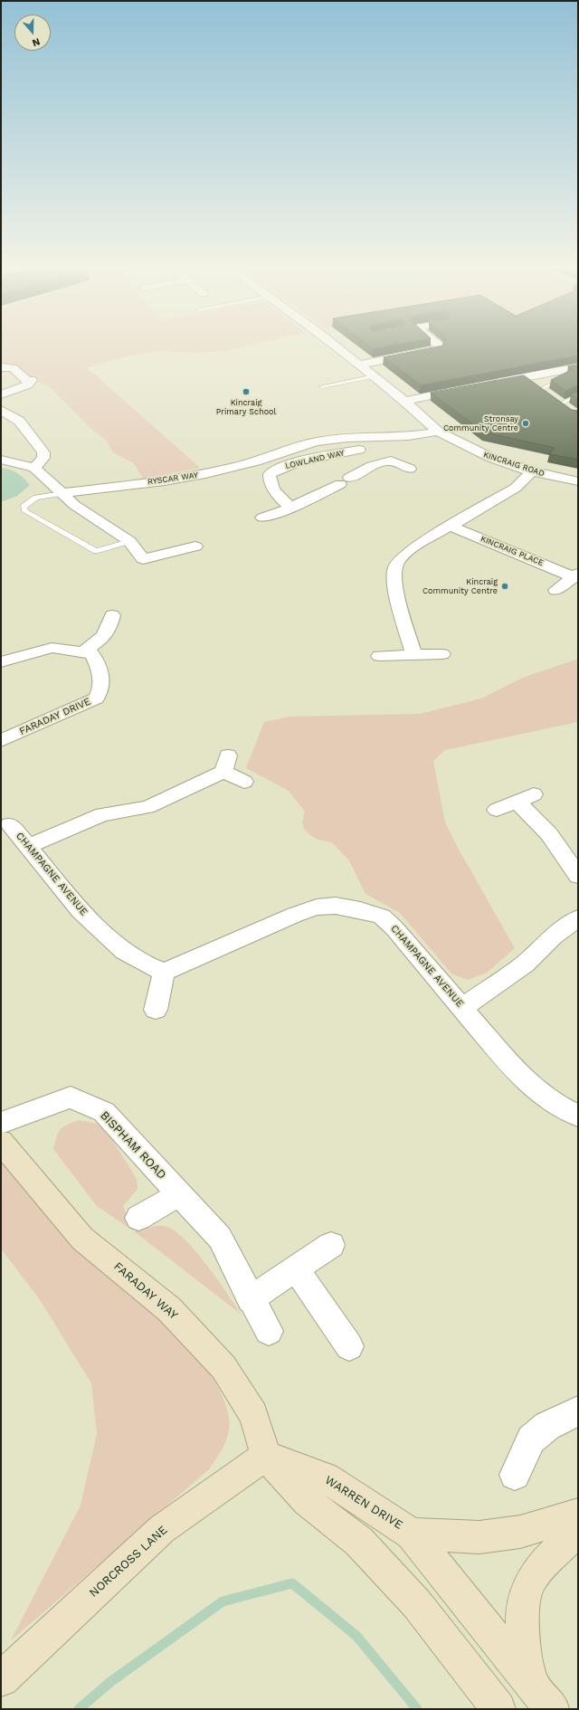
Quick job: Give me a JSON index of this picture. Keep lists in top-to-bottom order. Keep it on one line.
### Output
{"streets":{"street":["LOWLAND WAY","KINCRAIG ROAD","RYSCAR WAY","KINCRAIG PLACE","FARADAY DRIVE","CHAMPAGNE AVENUE","BISPHAM ROAD","FARADAY WAY","WARREN DRIVE","NORCROSS LANE"]},"crossings":[["LOWLAND WAY","RYSCAR WAY"],["KINCRAIG ROAD","RYSCAR WAY"],["FARADAY WAY","WARREN DRIVE"],["FARADAY WAY","NORCROSS LANE"],["WARREN DRIVE","NORCROSS LANE"]],"places":["Kincraig Primary School","Stronsay Community Centre","Kincraig Community Centre"],"north":"bottom"}
